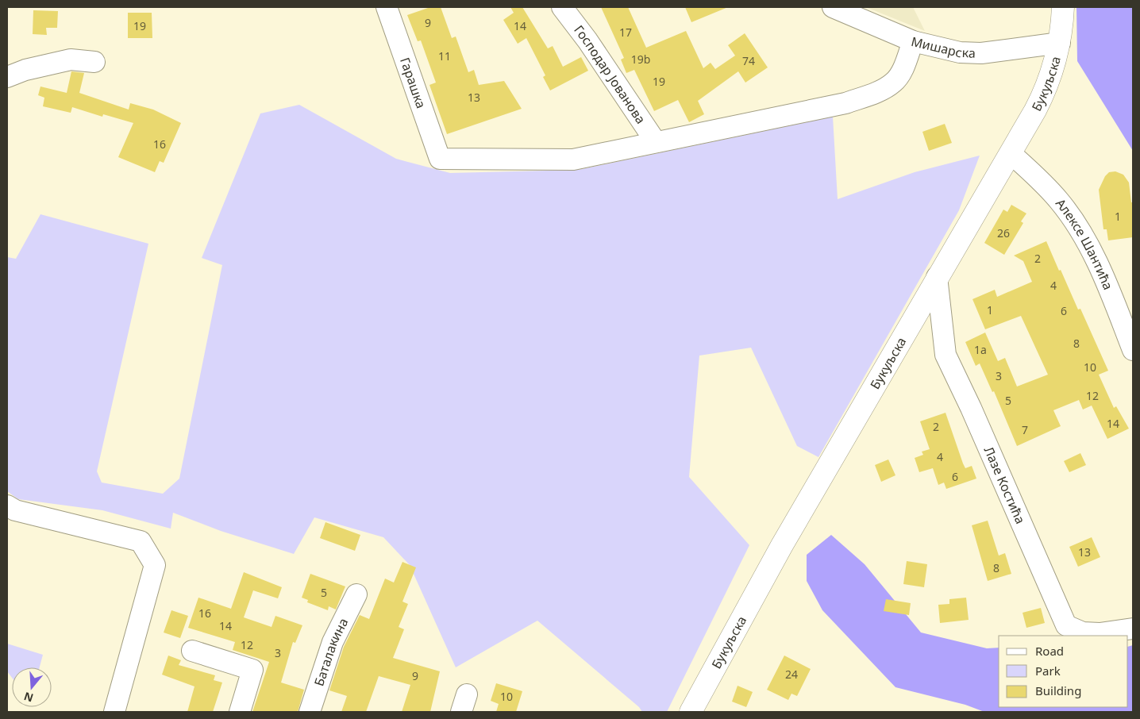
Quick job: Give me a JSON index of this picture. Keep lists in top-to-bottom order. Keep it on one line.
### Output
{"streets":{"main road":["Букуљска"],"street":["Мишарска","Господар Јованова","Гарашка","Алексе Шантића","Лазе Костића","Баталакина"]},"crossings":[["Мишарска","Букуљска"],["Господар Јованова","Гарашка"],["Букуљска","Алексе Шантића"],["Букуљска","Лазе Костића"]],"house_numbers":["9","19","14","17","11","19b","74","19","13","16","1","26","2","4","1","6","8","1a","10","3","12","5","14","2","7","4","6","13","8","5","16","14","12","3","24","9","10"],"legend":["Road","Park","Building"],"north":"bottom"}
